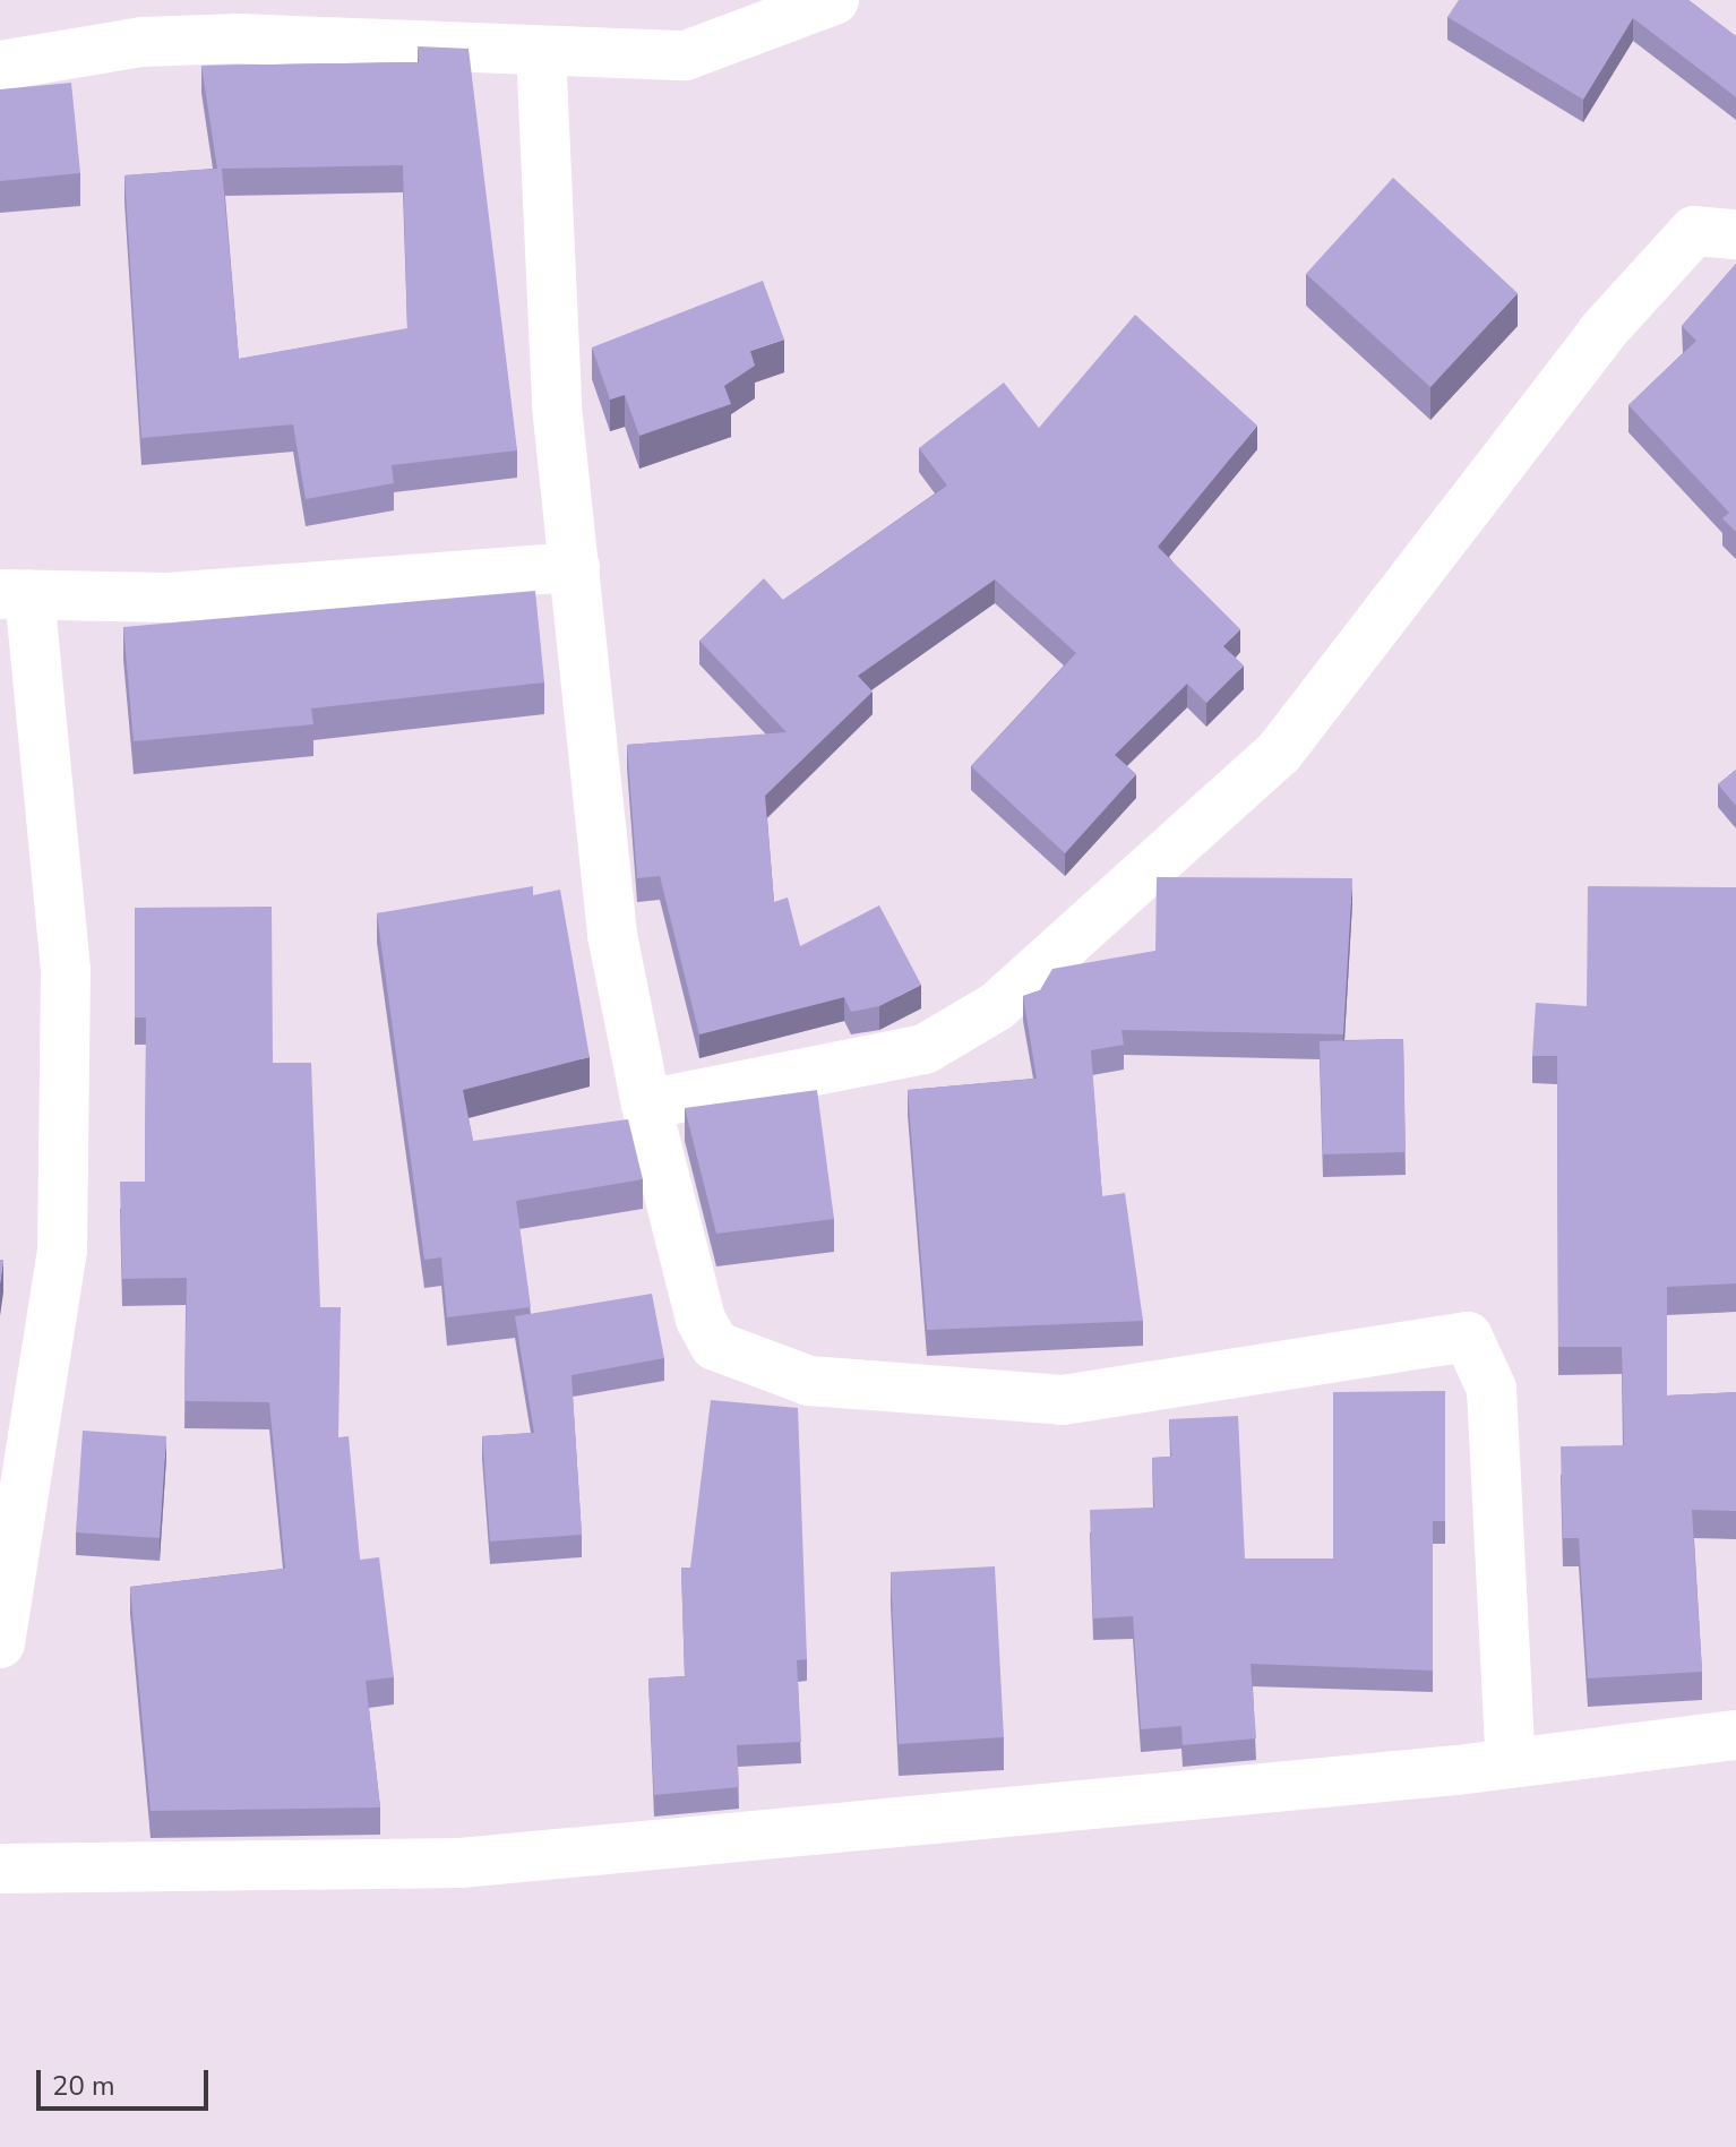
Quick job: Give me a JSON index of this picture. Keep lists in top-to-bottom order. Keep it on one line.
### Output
{"scale_bar":"20 m"}
